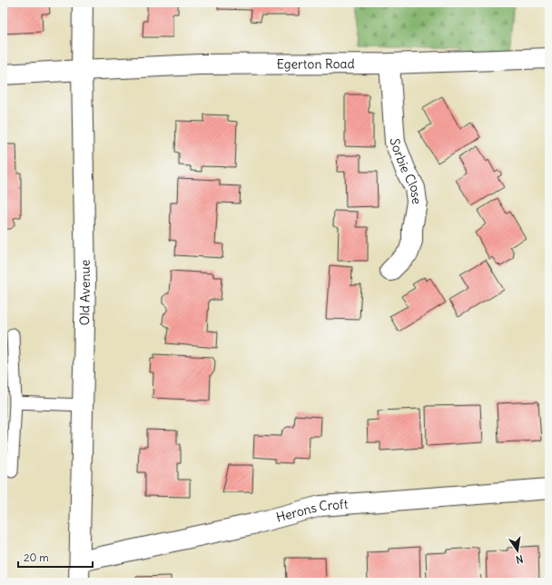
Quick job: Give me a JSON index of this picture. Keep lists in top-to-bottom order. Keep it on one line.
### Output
{"streets":{"street":["Egerton Road","Sorbie Close","Old Avenue","Herons Croft"]},"crossings":[["Egerton Road","Sorbie Close"],["Egerton Road","Old Avenue"],["Old Avenue","Herons Croft"]],"scale_bar":"20 m","north":"bottom"}
